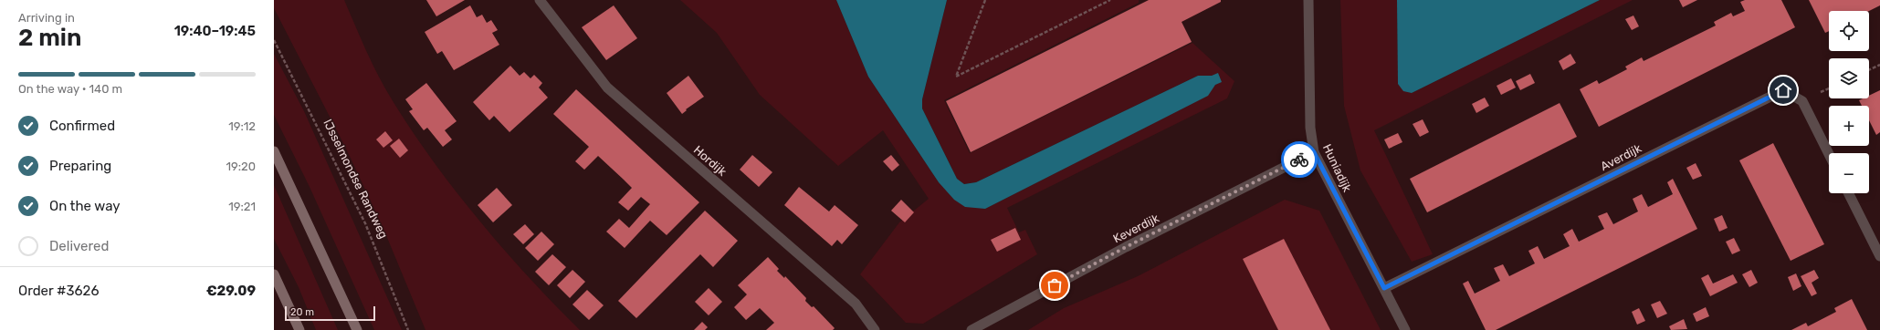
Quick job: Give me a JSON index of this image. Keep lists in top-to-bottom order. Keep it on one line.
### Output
{"streets":{"street":["Averdijk","Hordijk","Huniadijk","Keverdijk"],"path":["IJsselmondse Randweg"]},"crossings":[["Averdijk","Huniadijk"],["Huniadijk","Keverdijk"]],"scale_bar":"20 m","page":{"heading":["2 min","Arriving in","19:40–19:45"],"panel":["Order #3626","€29.09"],"map_buttons":["+","−"],"bar":"On the way · 140 m","list":[["Confirmed","19:12"],["Preparing","19:20"],["On the way","19:21"],"Delivered"],"scale":"20 m"}}
